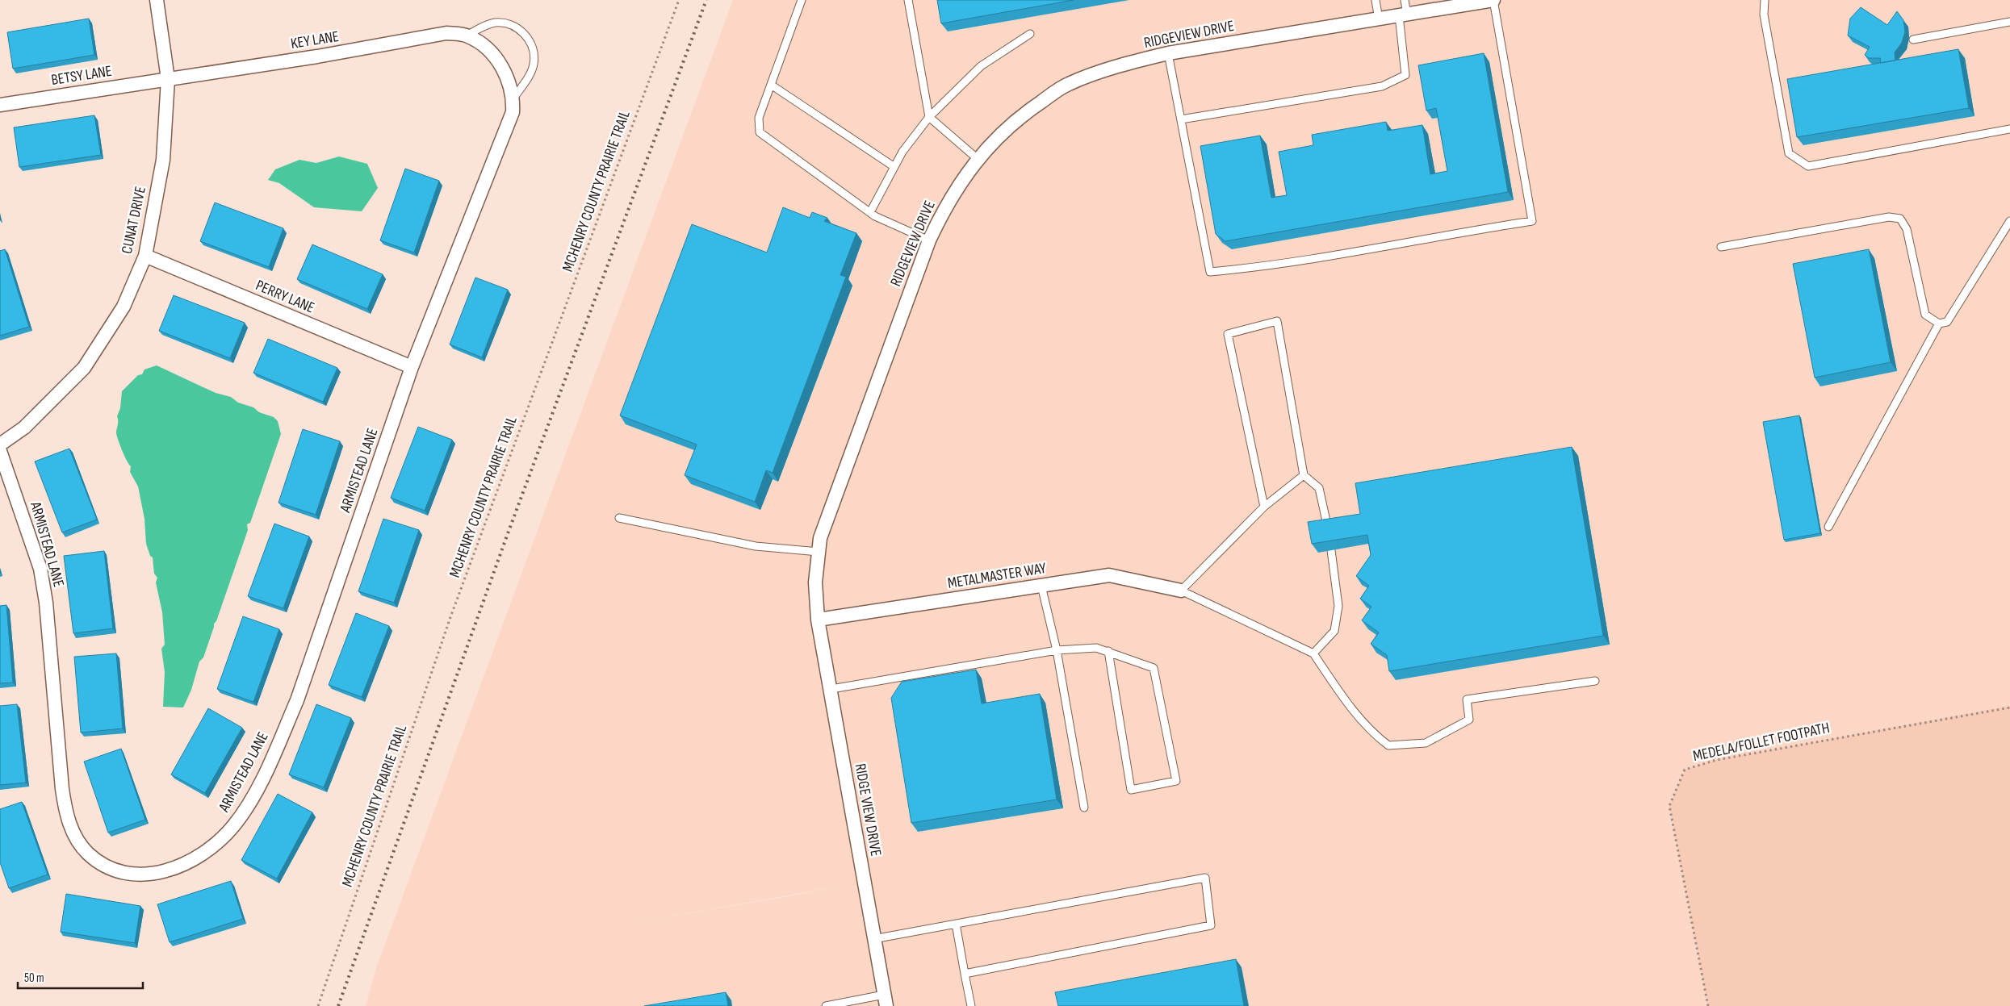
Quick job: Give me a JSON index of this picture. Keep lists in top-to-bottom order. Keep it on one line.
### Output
{"streets":{"street":["RIDGEVIEW DRIVE","KEY LANE","BETSY LANE","CUNAT DRIVE","PERRY LANE","ARMISTEAD LANE","METALMASTER WAY","RIDGE VIEW DRIVE"],"path":["MCHENRY COUNTY PRAIRIE TRAIL","MEDELA/FOLLET FOOTPATH"]},"crossings":[["RIDGEVIEW DRIVE","METALMASTER WAY"],["RIDGEVIEW DRIVE","RIDGE VIEW DRIVE"],["KEY LANE","BETSY LANE"],["KEY LANE","CUNAT DRIVE"],["KEY LANE","PERRY LANE"],["KEY LANE","ARMISTEAD LANE"],["BETSY LANE","CUNAT DRIVE"],["CUNAT DRIVE","PERRY LANE"],["PERRY LANE","ARMISTEAD LANE"],["METALMASTER WAY","RIDGE VIEW DRIVE"]],"scale_bar":"50 m"}
